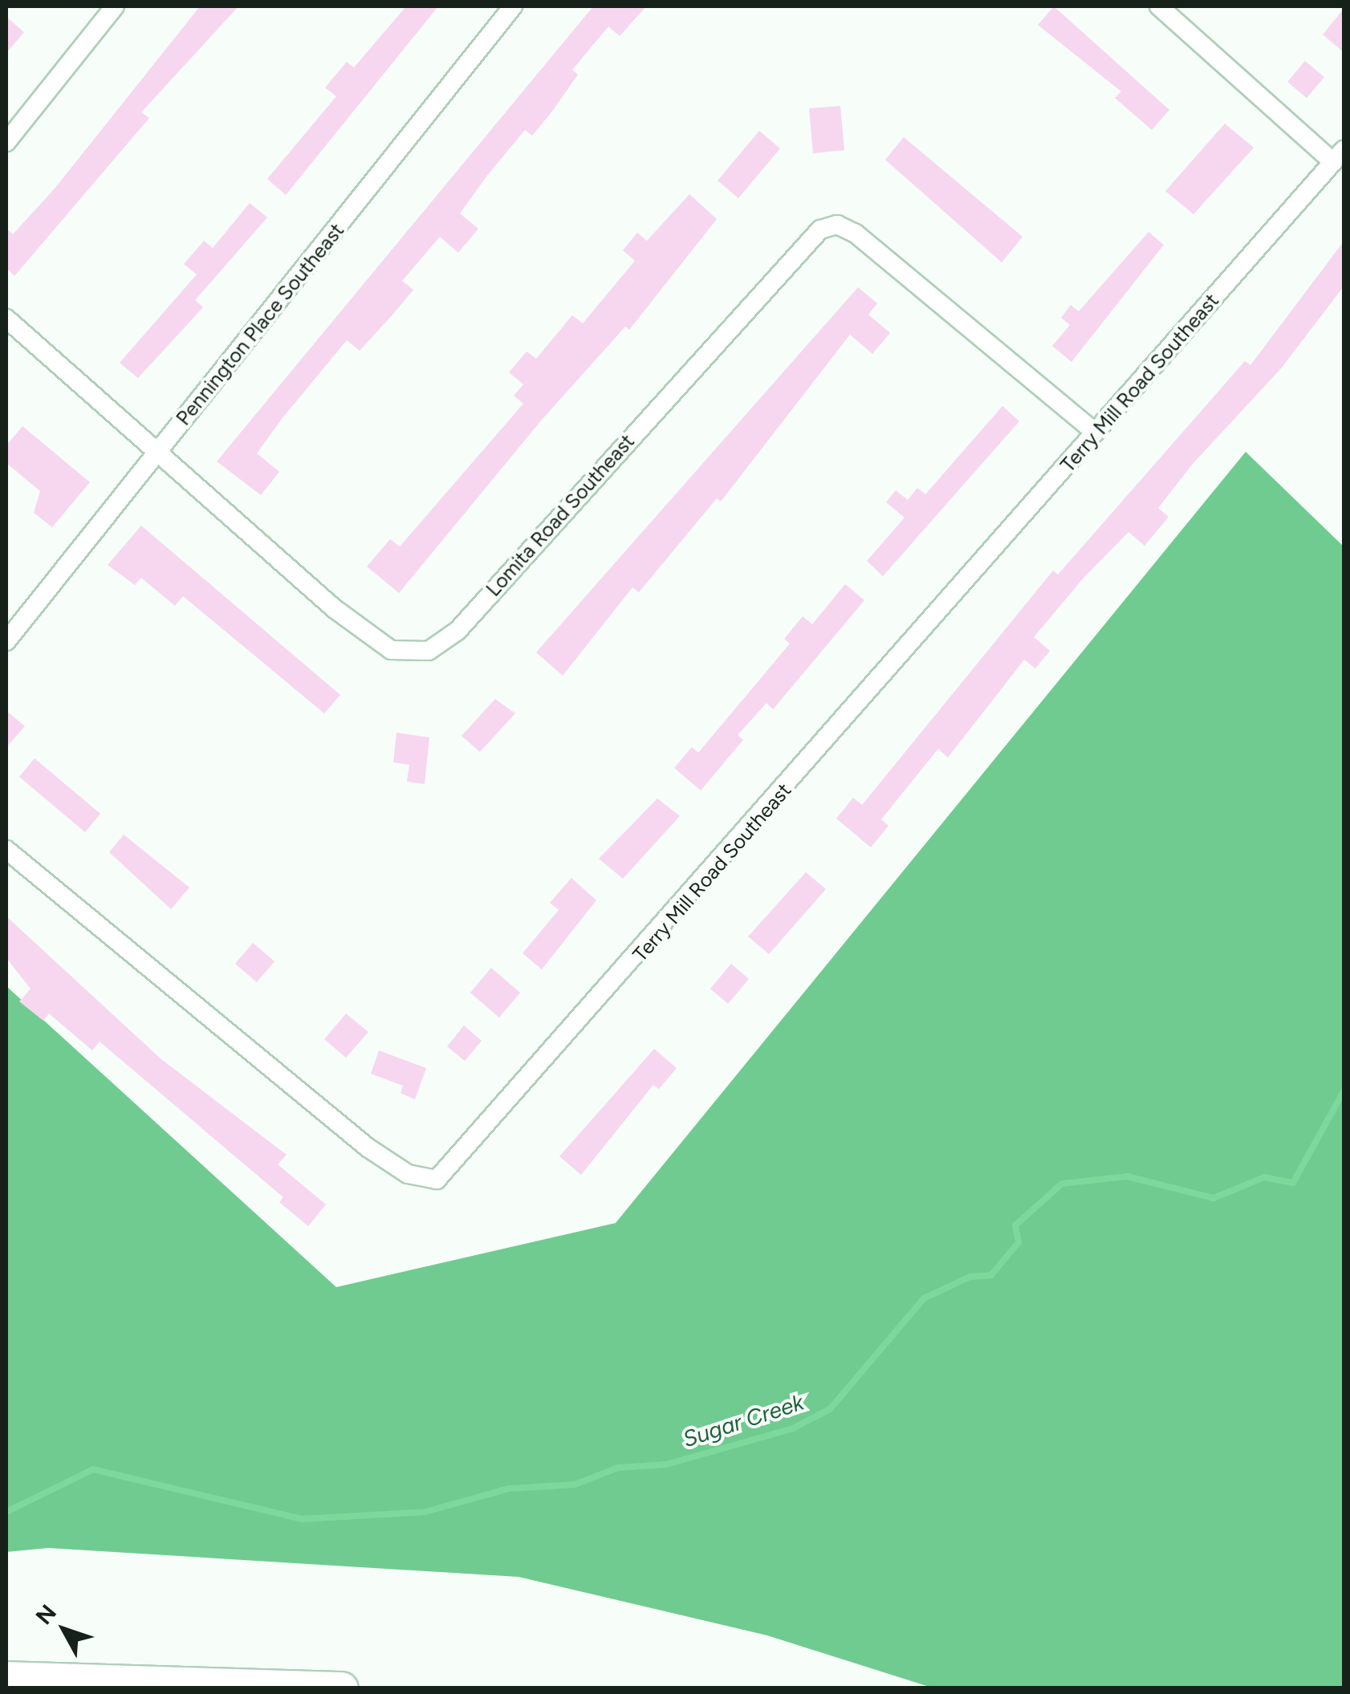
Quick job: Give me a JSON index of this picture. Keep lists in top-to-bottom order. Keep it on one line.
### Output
{"streets":{"street":["Pennington Place Southeast","Terry Mill Road Southeast","Lomita Road Southeast"]},"crossings":[["Pennington Place Southeast","Lomita Road Southeast"],["Terry Mill Road Southeast","Lomita Road Southeast"]],"water":["Sugar Creek"],"north":"top left"}
